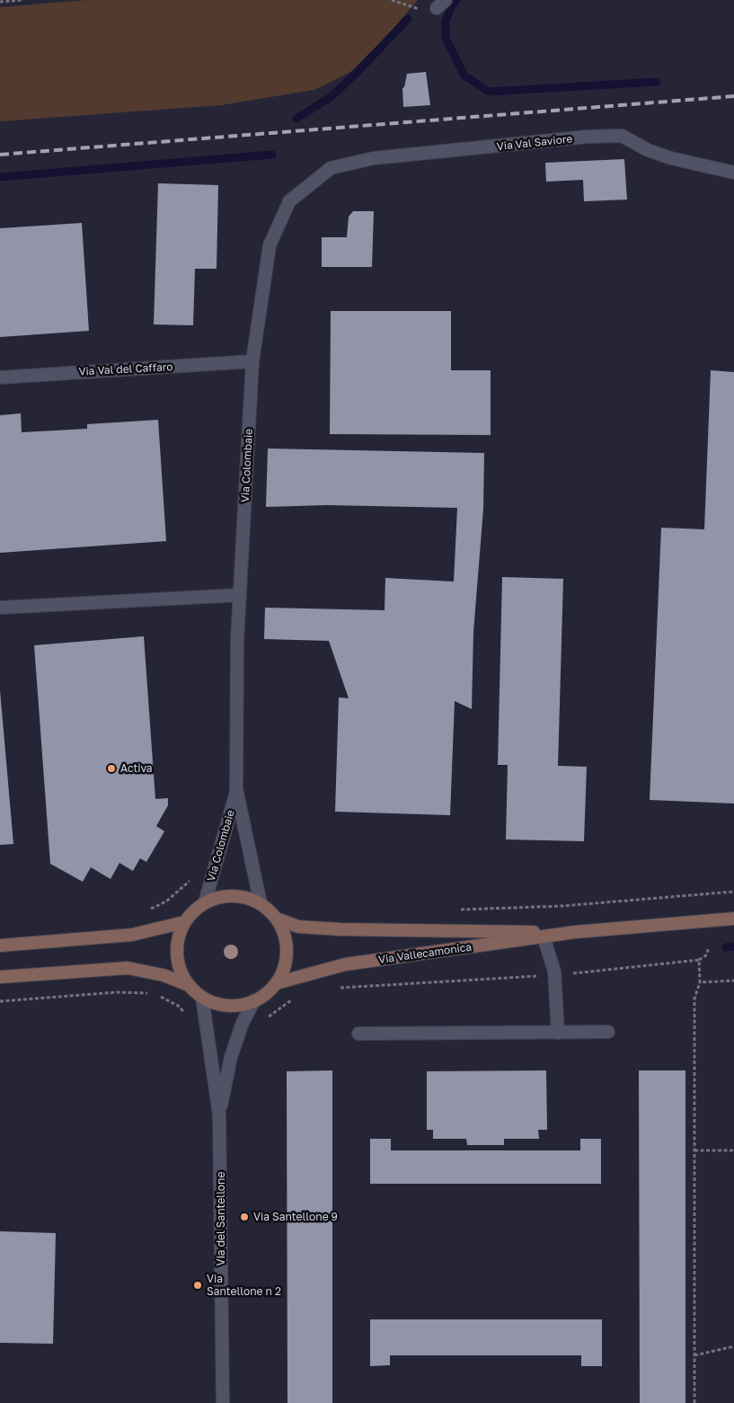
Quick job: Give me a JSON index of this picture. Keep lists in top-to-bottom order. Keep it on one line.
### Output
{"streets":{"main road":["Via Vallecamonica"],"street":["Via Val Saviore","Via Val del Caffaro","Via Colombaie","Via del Santellone"]},"crossings":[["Via Val Saviore","Via Colombaie"],["Via Val del Caffaro","Via Colombaie"],["Via Colombaie","Via Vallecamonica"],["Via Colombaie","Via del Santellone"],["Via Vallecamonica","Via del Santellone"]],"places":["Activa","Via Santellone 9","Via Santellone n 2"]}
